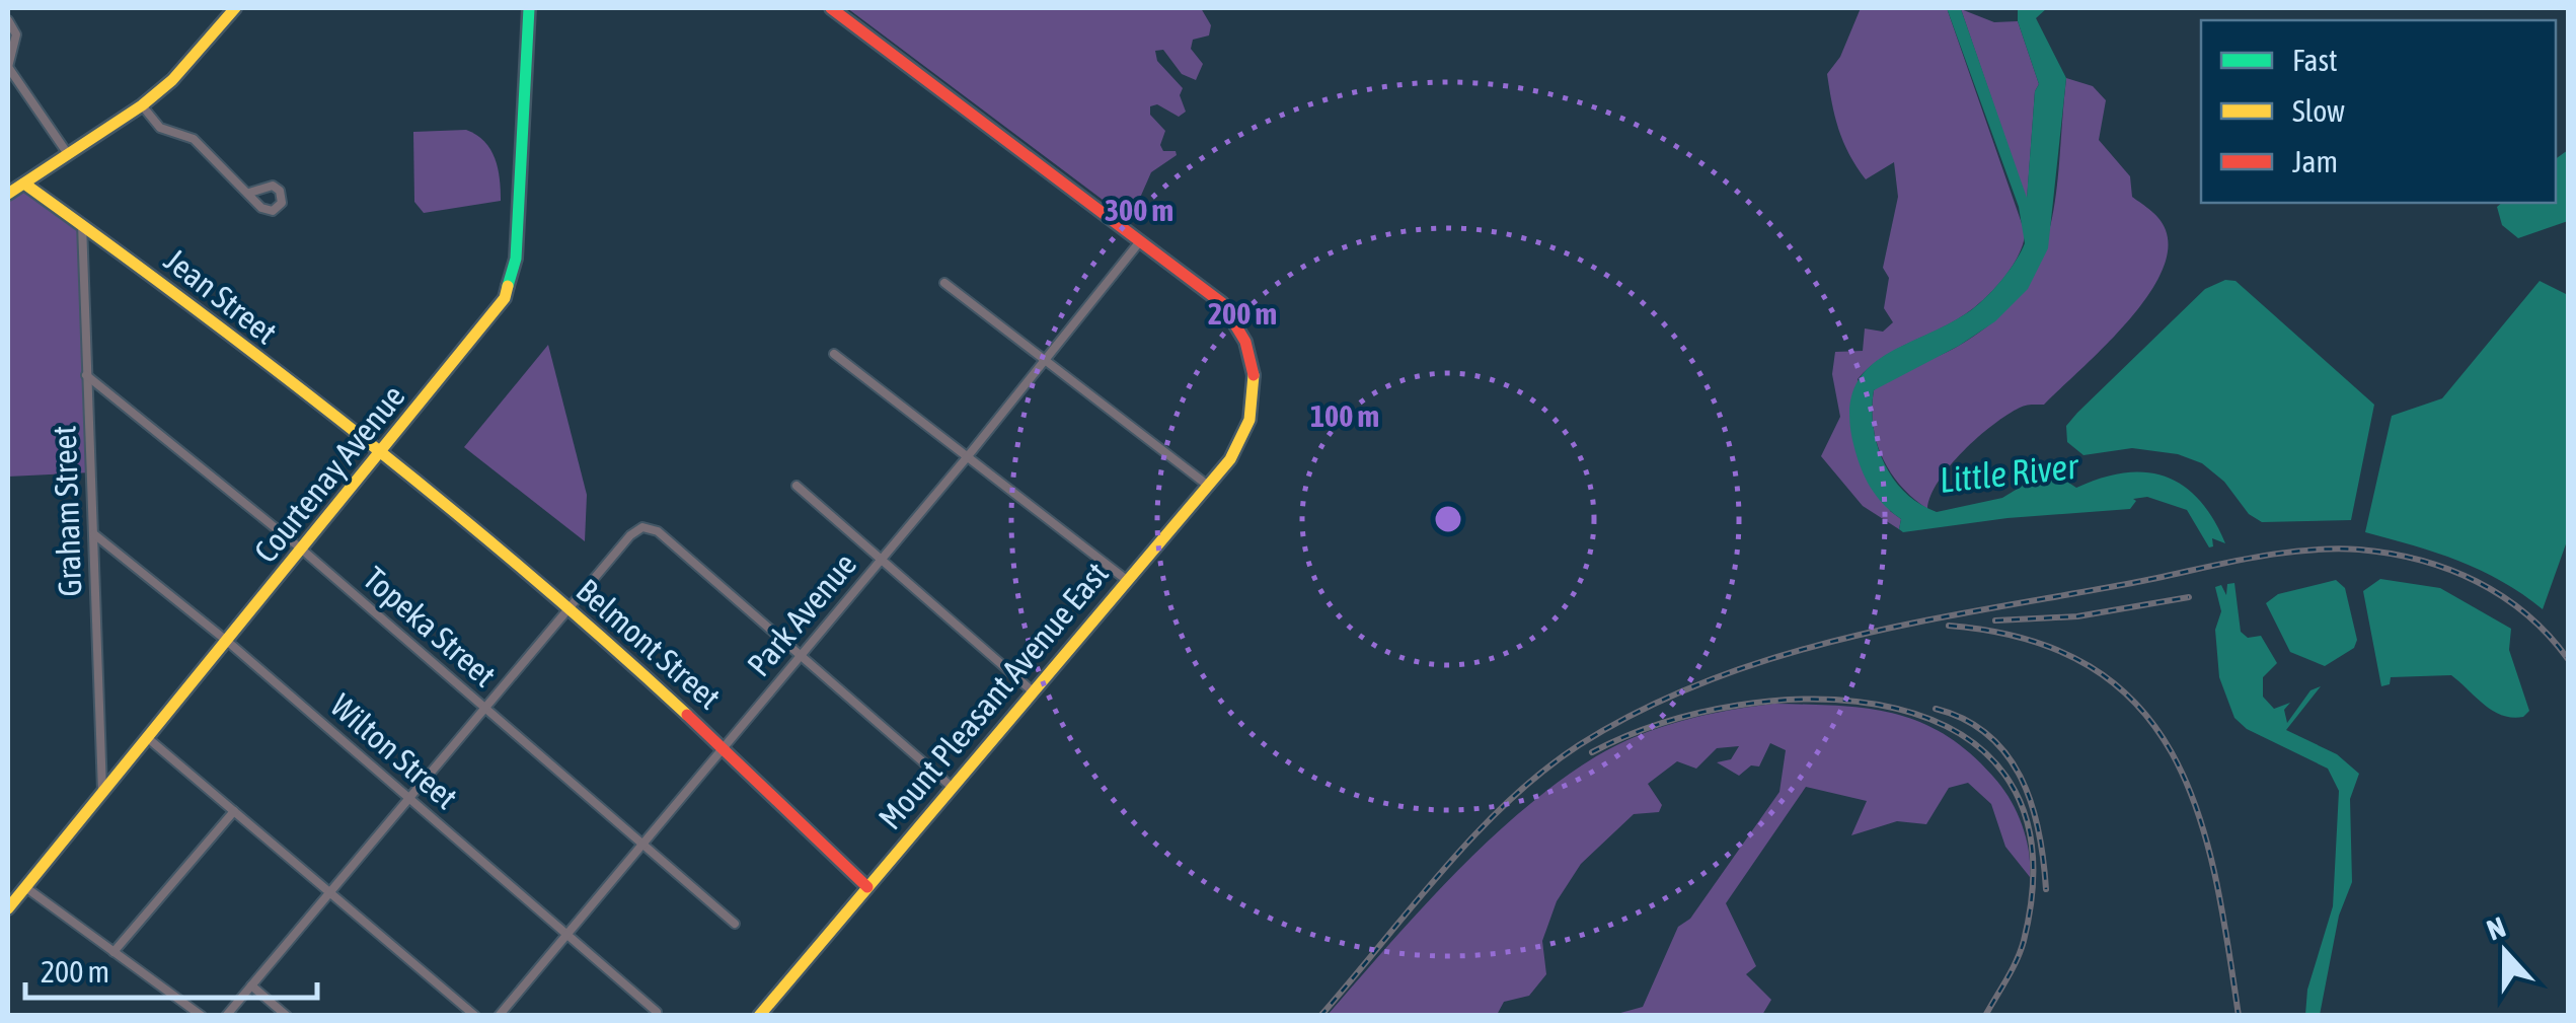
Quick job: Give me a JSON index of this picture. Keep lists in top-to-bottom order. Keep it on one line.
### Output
{"streets":{"street":["Jean Street","Courtenay Avenue","Graham Street","Park Avenue","Topeka Street","Belmont Street","Mount Pleasant Avenue East","Wilton Street"]},"crossings":[["Jean Street","Courtenay Avenue"],["Jean Street","Graham Street"],["Jean Street","Belmont Street"],["Courtenay Avenue","Graham Street"],["Courtenay Avenue","Topeka Street"],["Courtenay Avenue","Belmont Street"],["Courtenay Avenue","Wilton Street"],["Graham Street","Topeka Street"],["Graham Street","Wilton Street"],["Park Avenue","Topeka Street"],["Park Avenue","Belmont Street"],["Park Avenue","Mount Pleasant Avenue East"],["Park Avenue","Wilton Street"],["Belmont Street","Mount Pleasant Avenue East"]],"water":["Little River"],"legend":["Fast","Slow","Jam"],"scale_bar":"200 m","north":"top","rings":["300 m","200 m","100 m"]}
